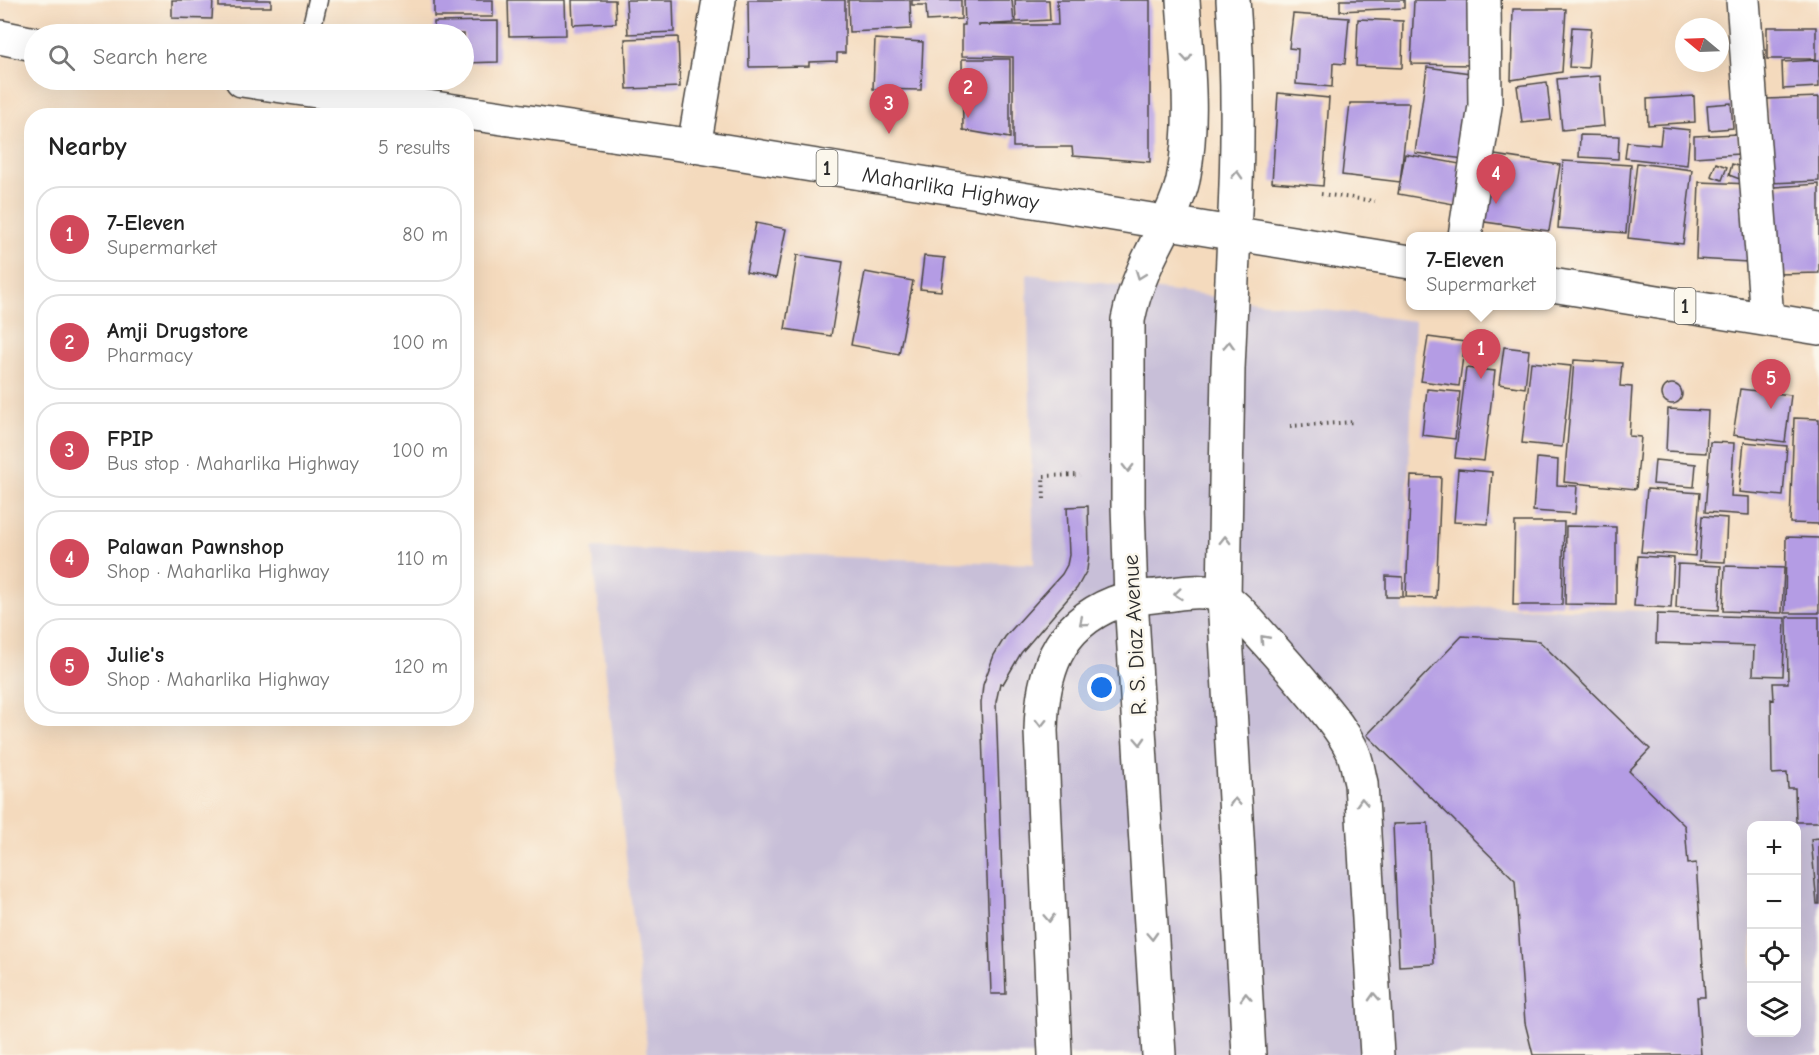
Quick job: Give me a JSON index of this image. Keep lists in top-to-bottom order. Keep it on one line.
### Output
{"streets":{"main road":["1","Maharlika Highway","R. S. Diaz Avenue"]},"crossings":[["Maharlika Highway","R. S. Diaz Avenue"]],"north":"left","page":{"search":"Search here","pins":["2","3","4","1","5"],"heading":["Nearby","5 results"],"list":[{"mark":"1","name":"7-Eleven","note":"Supermarket","value":"80 m"},{"mark":"2","name":"Amji Drugstore","note":"Pharmacy","value":"100 m"},{"mark":"3","name":"FPIP","note":"Bus stop · Maharlika Highway","value":"100 m"},{"mark":"4","name":"Palawan Pawnshop","note":"Shop · Maharlika Highway","value":"110 m"},{"mark":"5","name":"Julie's","note":"Shop · Maharlika Highway","value":"120 m"}],"popup":["7-Eleven","Supermarket"],"map_buttons":["+","−"]}}
